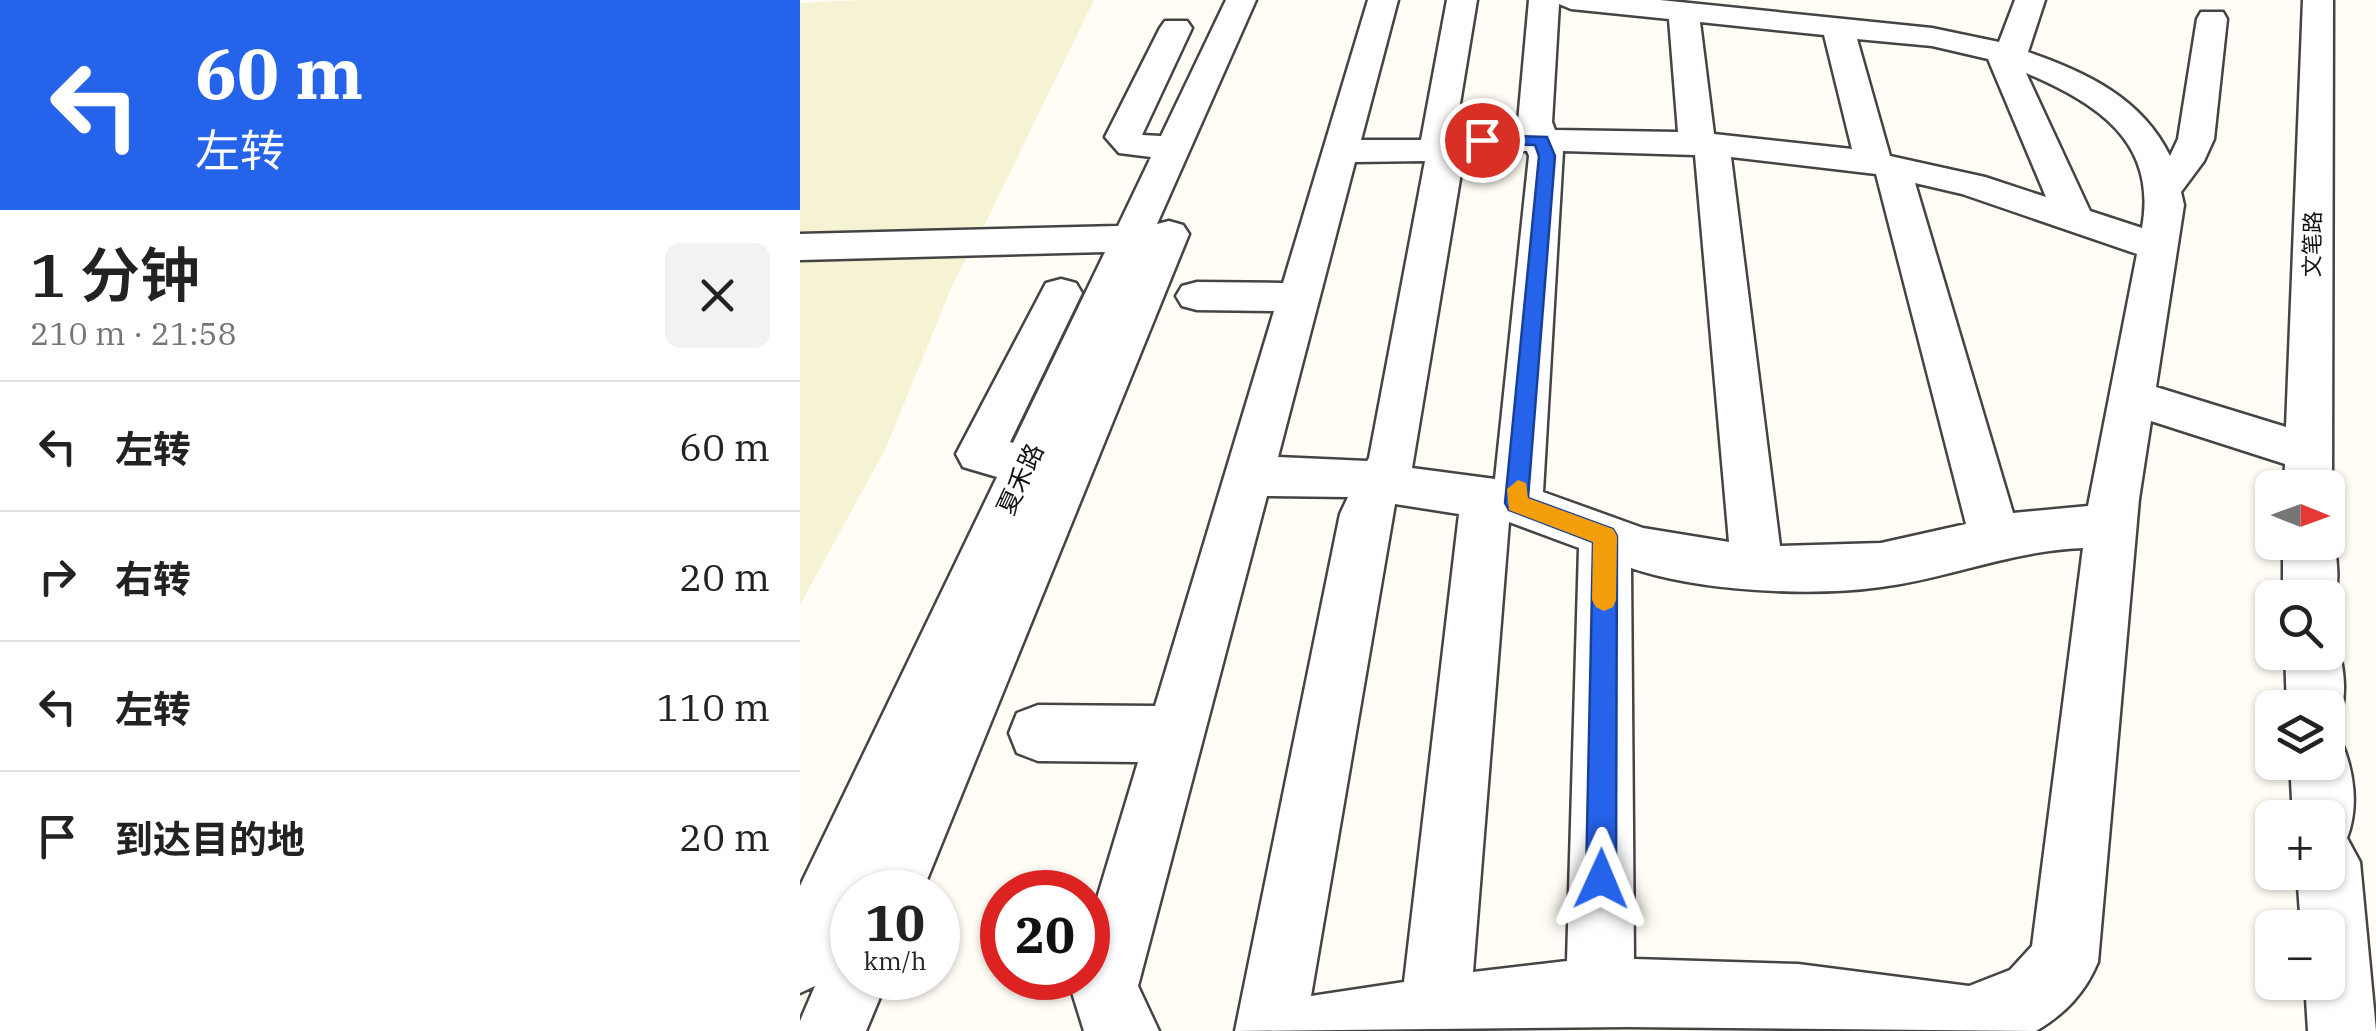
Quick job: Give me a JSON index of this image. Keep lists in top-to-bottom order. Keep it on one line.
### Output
{"streets":{"street":["文笔路","夏禾路"]},"north":"right","page":{"turn":["60 m","左转"],"heading":["1 分钟","210 m · 21:58"],"list":[{"name":"左转","value":"60 m"},{"name":"右转","value":"20 m"},{"name":"左转","value":"110 m"},{"name":"到达目的地","value":"20 m"}],"map_buttons":["+","−"],"speed":"10 km/h","limit":"20"}}
